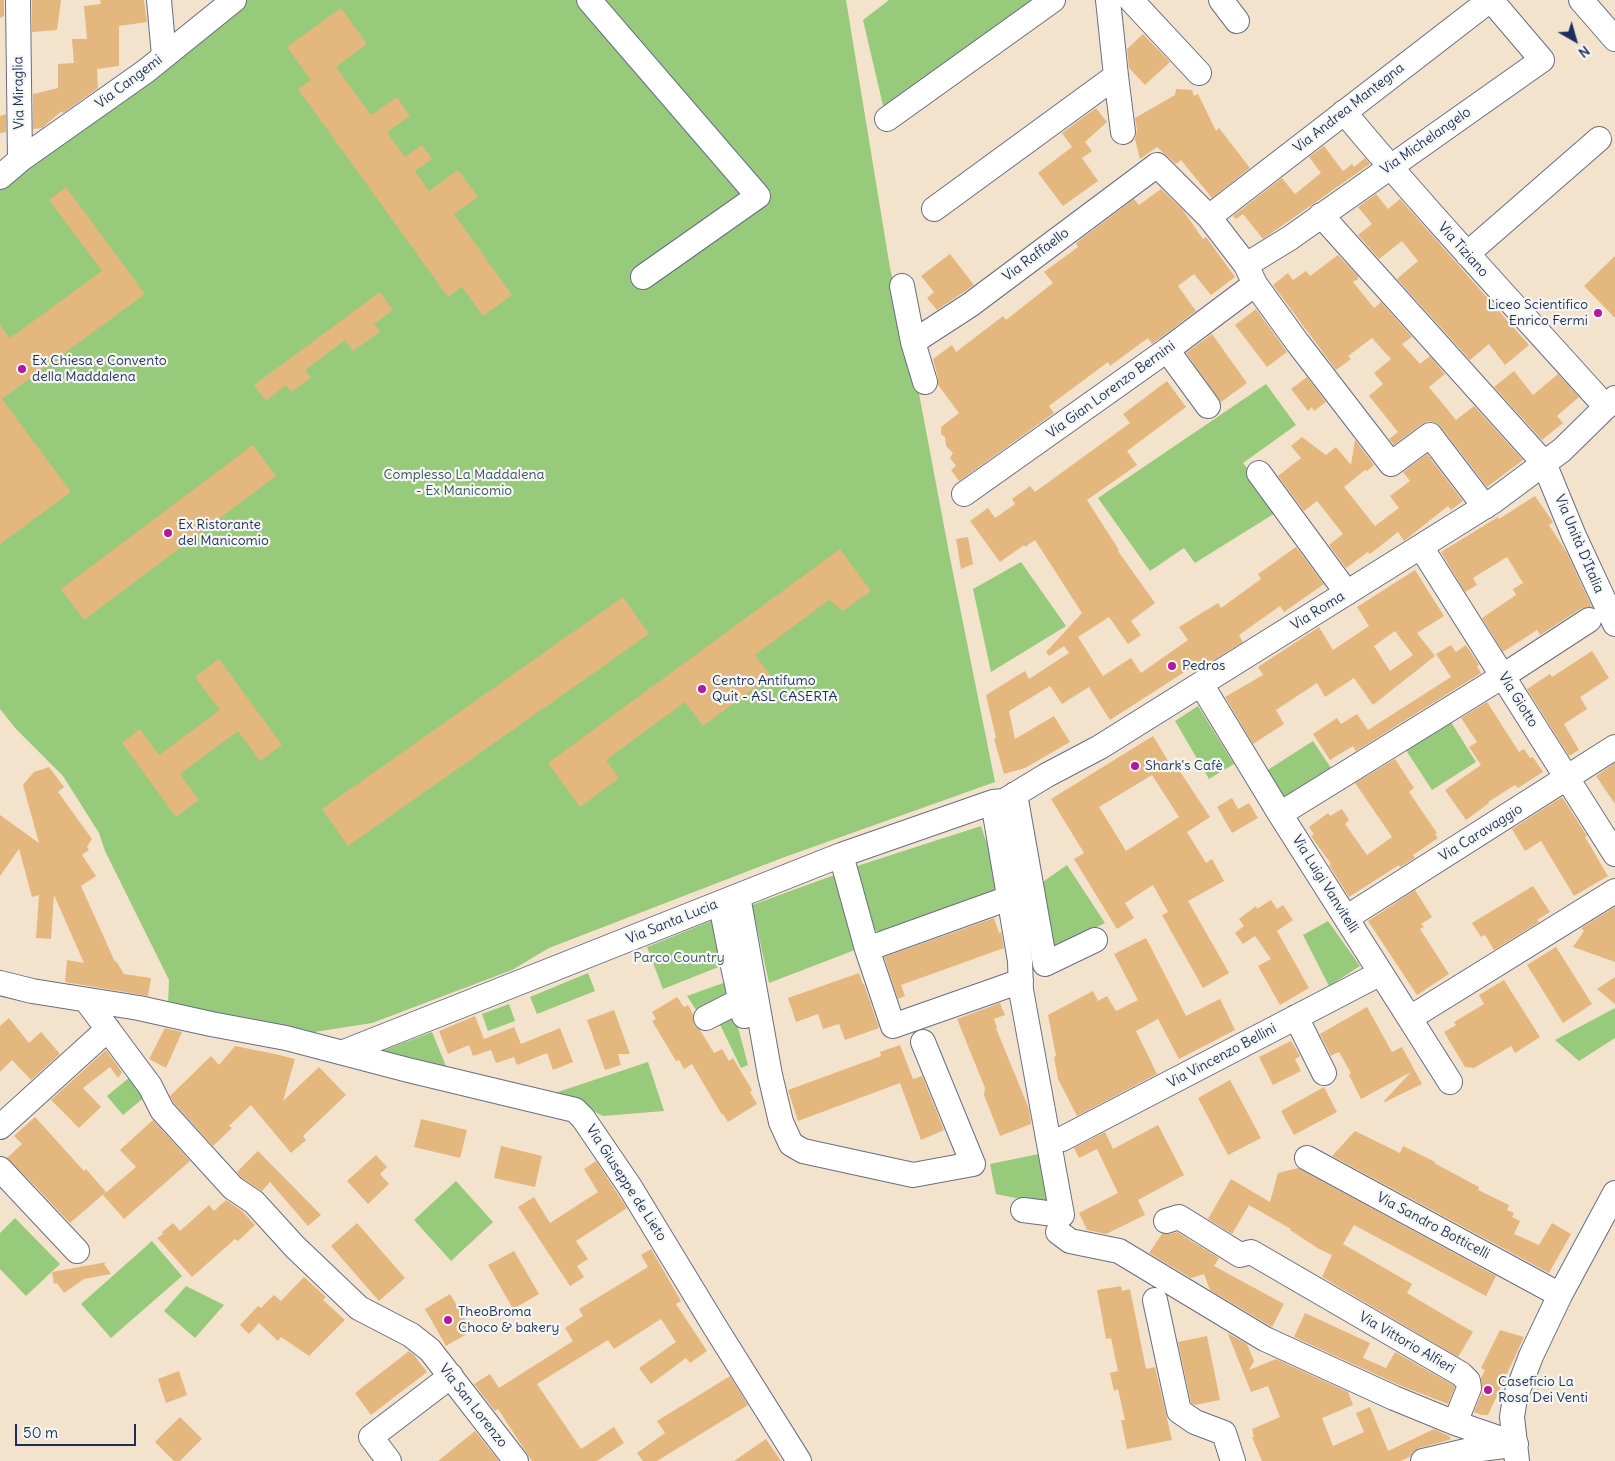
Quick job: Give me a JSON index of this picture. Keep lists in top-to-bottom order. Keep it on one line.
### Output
{"streets":{"street":["Via Cangemi","Via Miraglia","Via Andrea Mantegna","Via Michelangelo","Via Tiziano","Via Raffaello","Via Gian Lorenzo Bernini","Via Unità D'Italia","Via Roma","Via Giotto","Via Caravaggio","Via Luigi Vanvitelli","Via Santa Lucia","Via Vincenzo Bellini","Via Giuseppe de Lieto","Via Sandro Botticelli","Via Vittorio Alfieri","Via San Lorenzo"]},"crossings":[["Via Cangemi","Via Miraglia"],["Via Andrea Mantegna","Via Michelangelo"],["Via Andrea Mantegna","Via Tiziano"],["Via Andrea Mantegna","Via Raffaello"],["Via Michelangelo","Via Tiziano"],["Via Michelangelo","Via Gian Lorenzo Bernini"],["Via Michelangelo","Via Unità D'Italia"],["Via Tiziano","Via Roma"],["Via Unità D'Italia","Via Roma"],["Via Roma","Via Giotto"],["Via Roma","Via Luigi Vanvitelli"],["Via Roma","Via Santa Lucia"],["Via Giotto","Via Caravaggio"],["Via Caravaggio","Via Luigi Vanvitelli"],["Via Luigi Vanvitelli","Via Vincenzo Bellini"],["Via Santa Lucia","Via Giuseppe de Lieto"],["Via Giuseppe de Lieto","Via San Lorenzo"]],"parks":["Complesso La Maddalena - Ex Manicomio","Parco Country"],"places":["Liceo Scientifico Enrico Fermi","Ex Chiesa e Convento della Maddalena","Ex Ristorante del Manicomio","Pedros","Centro Antifumo Quit - ASL CASERTA","Shark's Cafè","TheoBroma Choco & bakery","Caseficio La Rosa Dei Venti"],"scale_bar":"50 m","north":"bottom right"}
